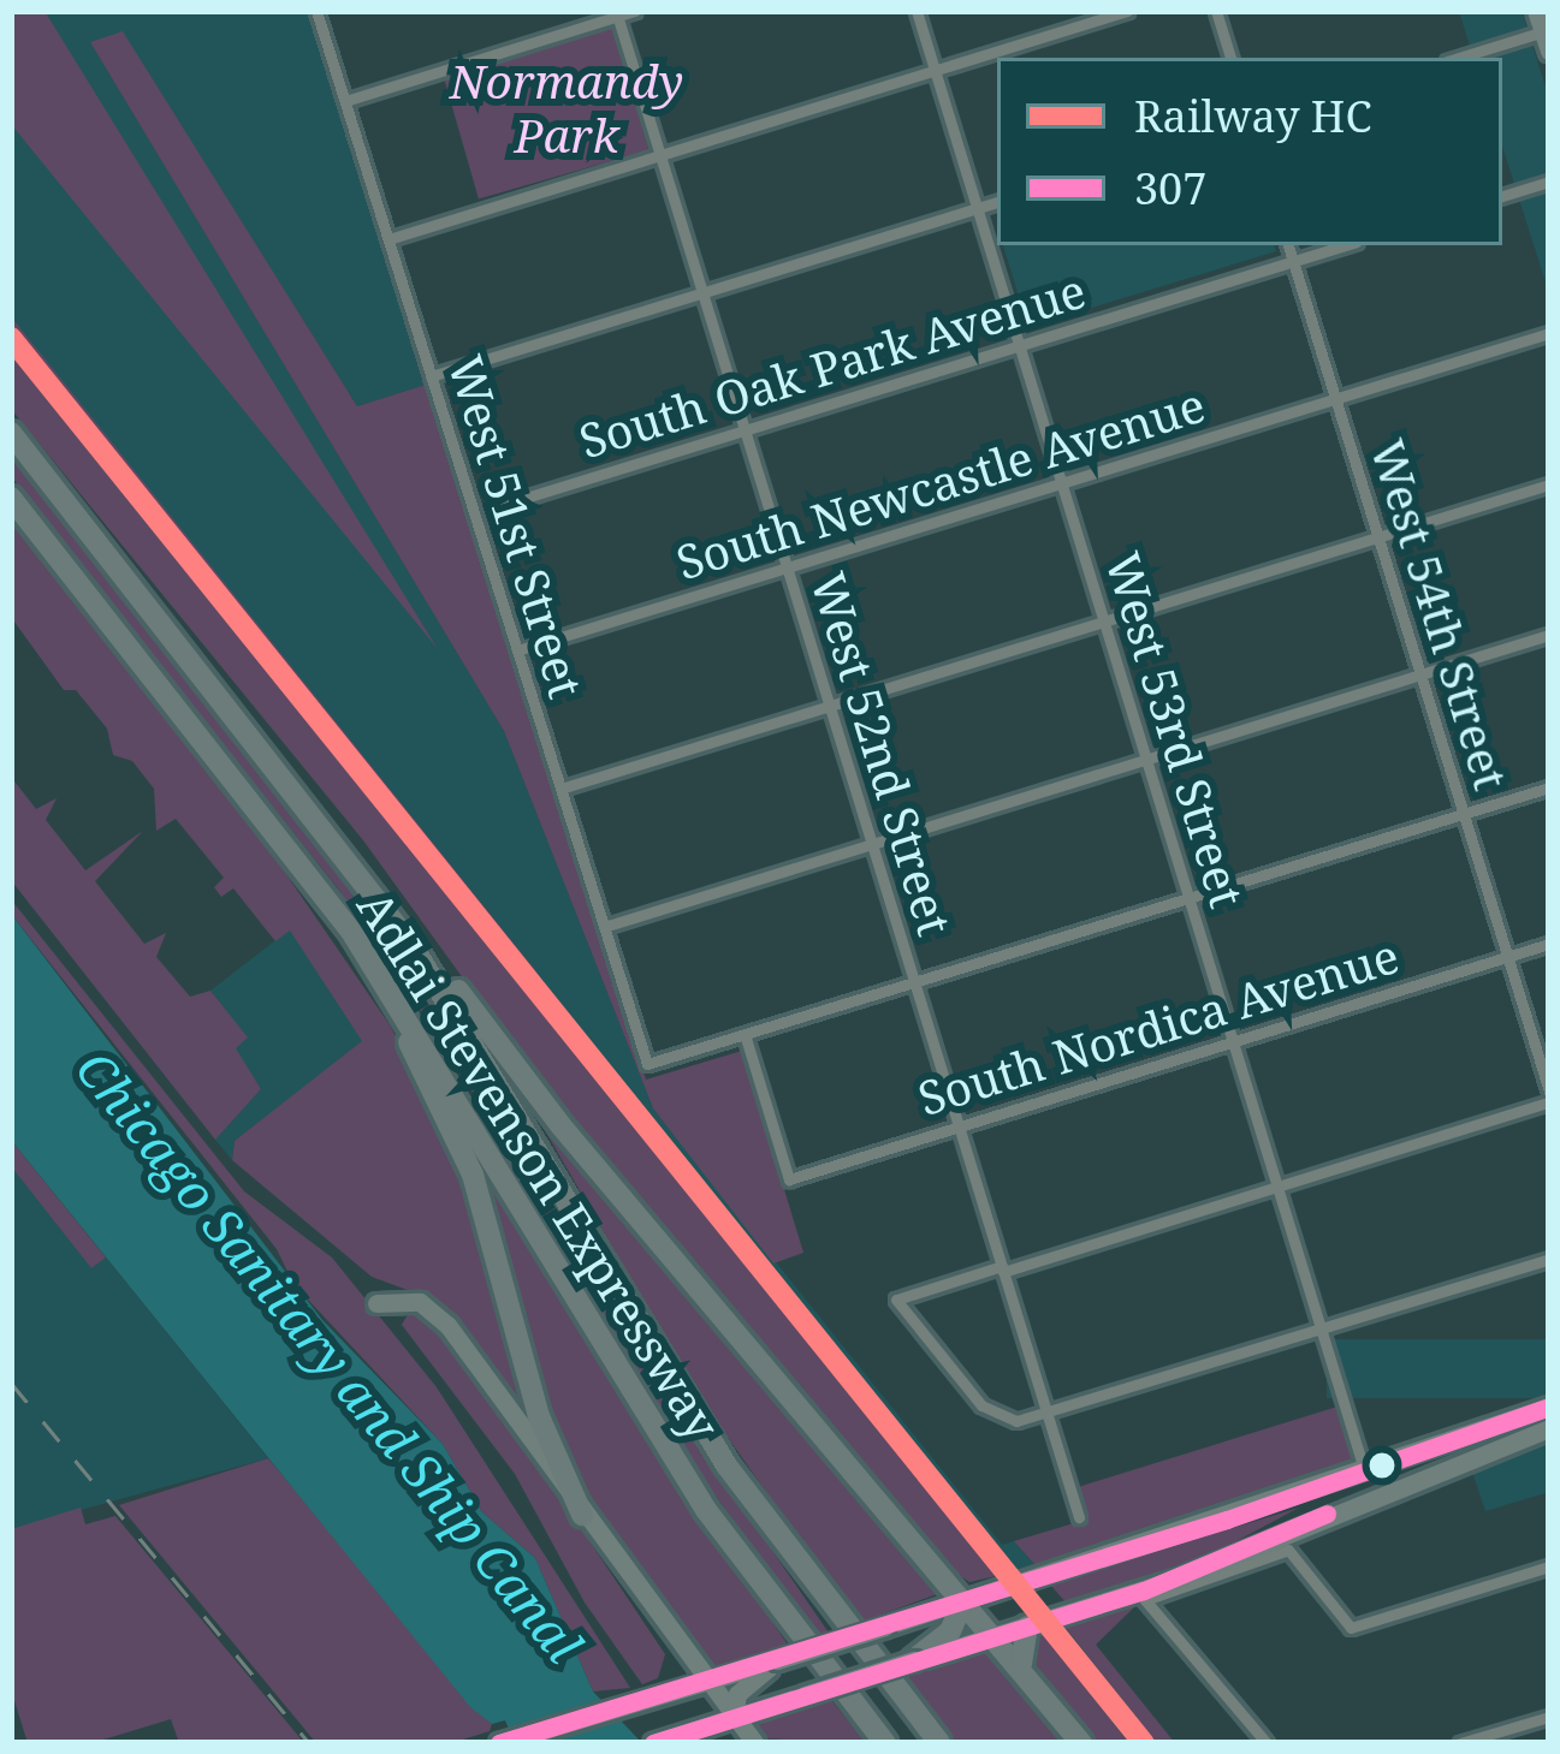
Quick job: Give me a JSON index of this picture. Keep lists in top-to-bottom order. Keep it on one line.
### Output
{"streets":{"highway":["Adlai Stevenson Expressway"],"street":["South Oak Park Avenue","South Newcastle Avenue","West 51st Street","West 54th Street","West 53rd Street","West 52nd Street","South Nordica Avenue"]},"crossings":[["South Oak Park Avenue","West 54th Street"],["South Oak Park Avenue","West 53rd Street"],["South Oak Park Avenue","West 52nd Street"],["South Newcastle Avenue","West 51st Street"],["South Newcastle Avenue","West 54th Street"],["South Newcastle Avenue","West 53rd Street"],["South Newcastle Avenue","West 52nd Street"],["West 51st Street","South Nordica Avenue"],["West 54th Street","South Nordica Avenue"],["West 53rd Street","South Nordica Avenue"],["West 52nd Street","South Nordica Avenue"]],"water":["Chicago Sanitary and Ship Canal"],"parks":["Normandy Park"],"lines":["rail line HC","transit line 307"],"legend":["Railway HC","307"]}
